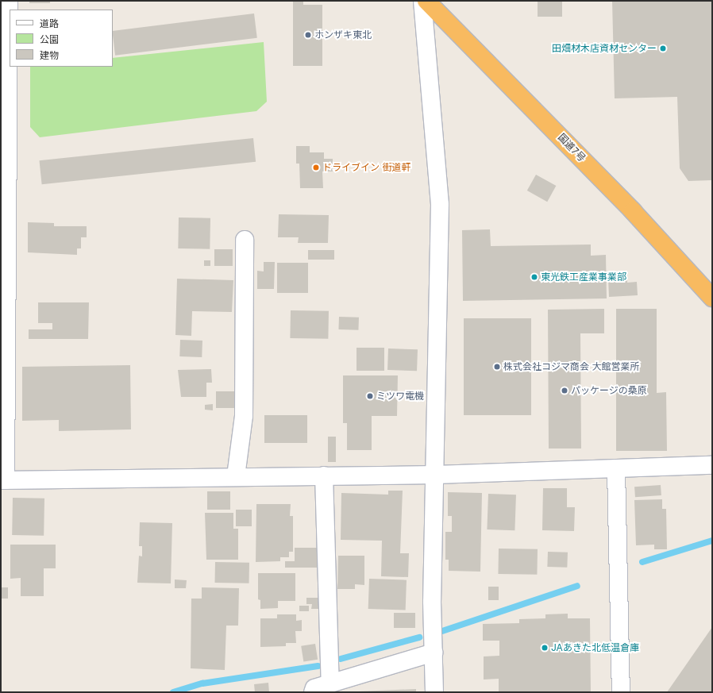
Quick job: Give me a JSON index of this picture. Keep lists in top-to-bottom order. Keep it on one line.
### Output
{"streets":{"highway":["国道7号"]},"places":["ホンザキ東北","田畑材木店資材センター","ドライブイン 街道軒","東光鉄工産業事業部","株式会社コジマ商会 大館営業所","パッケージの桑原","ミツワ電機","JAあきた北低温倉庫"],"legend":["道路","公園","建物"]}
